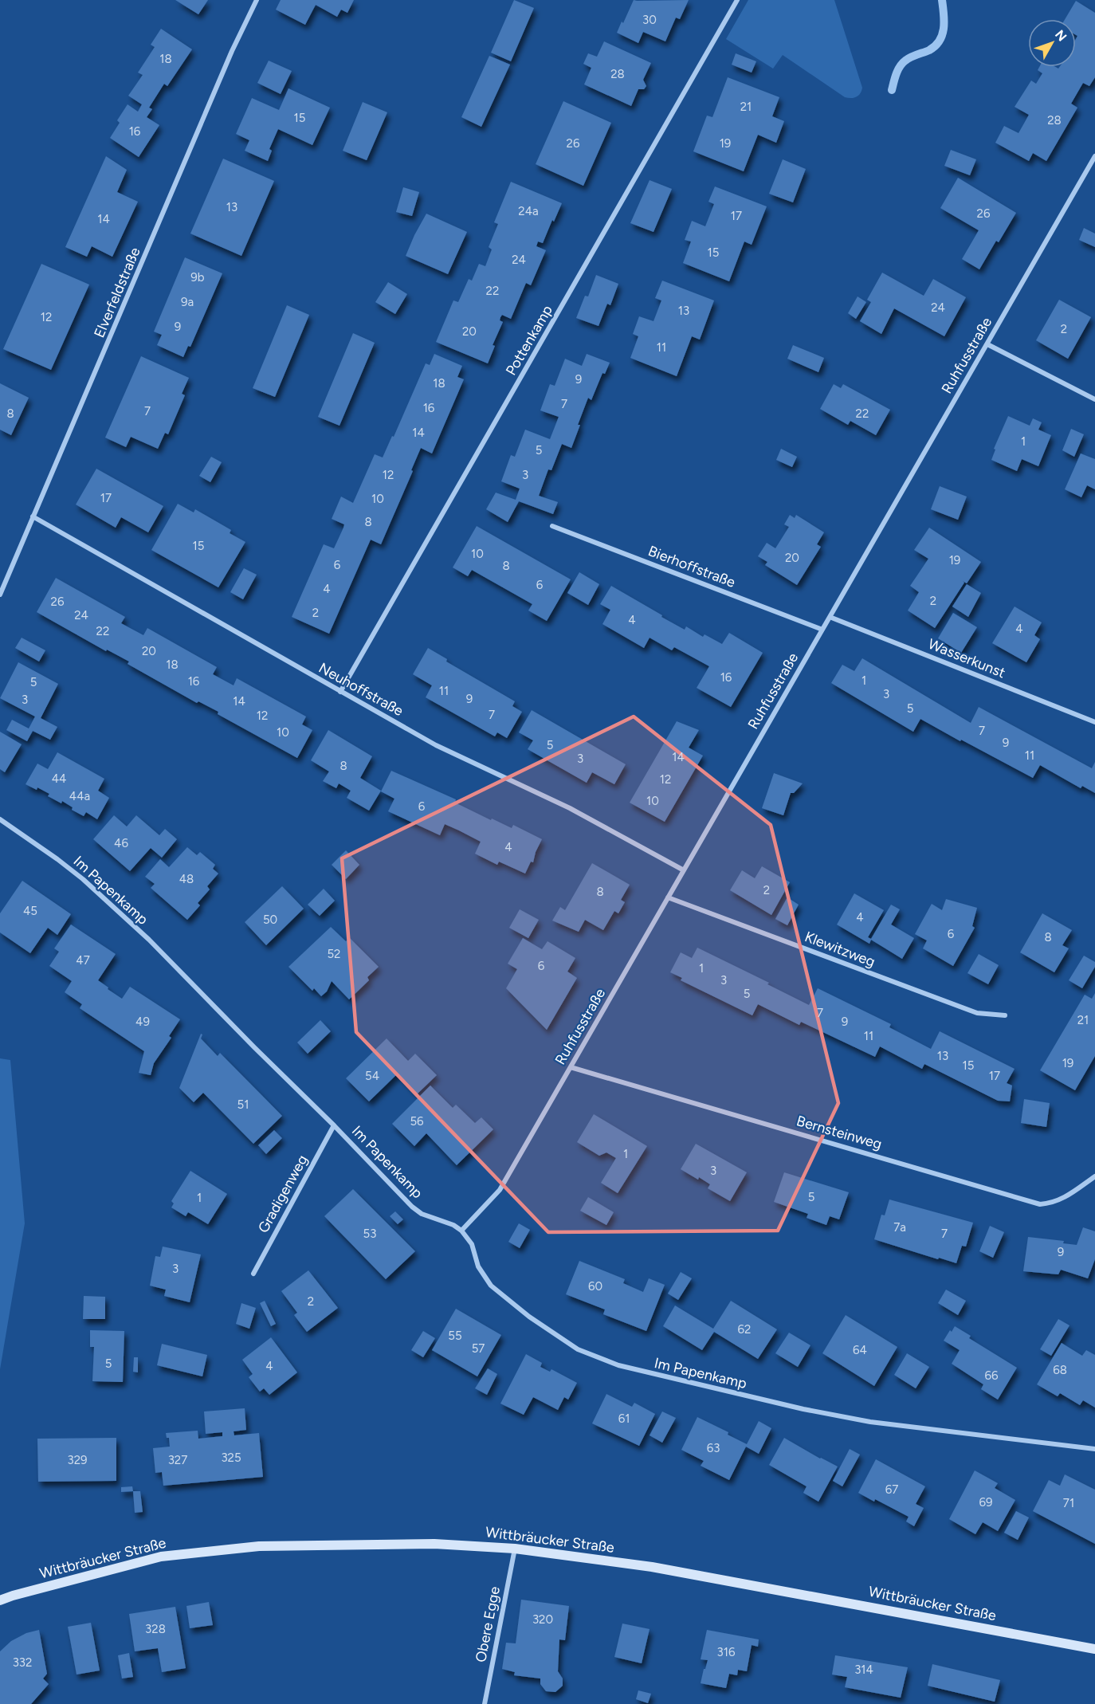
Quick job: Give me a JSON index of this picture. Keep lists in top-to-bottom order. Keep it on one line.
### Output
{"streets":{"main road":["Wittbräucker Straße"],"street":["Elverfeldstraße","Pottenkamp","Ruhfusstraße","Bierhoffstraße","Wasserkunst","Neuhoffstraße","Im Papenkamp","Klewitzweg","Bernsteinweg","Gradigenweg","Obere Egge"]},"crossings":[["Elverfeldstraße","Neuhoffstraße"],["Pottenkamp","Neuhoffstraße"],["Ruhfusstraße","Bierhoffstraße"],["Ruhfusstraße","Wasserkunst"],["Ruhfusstraße","Neuhoffstraße"],["Ruhfusstraße","Im Papenkamp"],["Ruhfusstraße","Klewitzweg"],["Ruhfusstraße","Bernsteinweg"],["Im Papenkamp","Gradigenweg"],["Wittbräucker Straße","Obere Egge"]],"house_numbers":["30","18","28","21","15","28","16","26","19","13","24a","26","17","14","15","24","9b","22","9a","24","13","12","9","2","20","11","9","18","7","16","7","8","22","14","1","5","12","3","17","10","8","15","10","20","19","6","8","6","4","2","26","2","24","4","4","22","20","18","16","1","16","5","11","3","9","3","14","5","7","12","7","10","9","5","11","14","3","8","44","12","44a","10","6","46","4","48","2","8","45","4","50","6","8","52","47","6","1","3","5","7","21","49","9","11","13","19","15","54","17","51","56","1","3","5","1","7a","53","7","9","3","60","2","62","55","57","64","5","4","68","66","61","63","325","329","327","67","69","71","320","328","316","332","314"],"north":"top right"}
